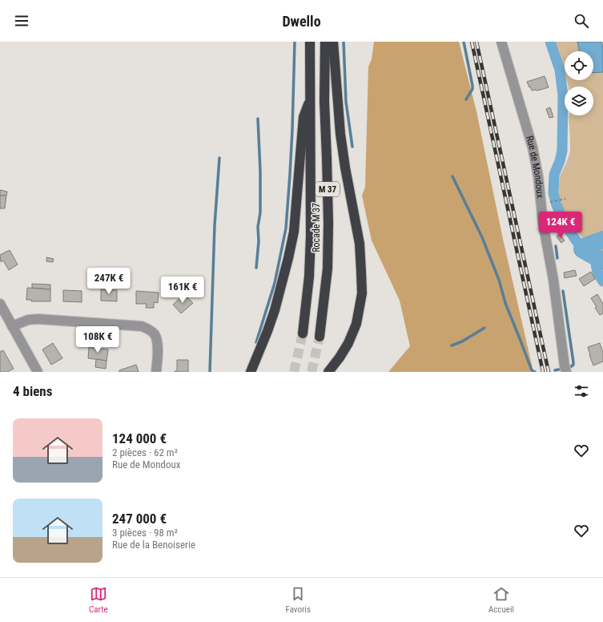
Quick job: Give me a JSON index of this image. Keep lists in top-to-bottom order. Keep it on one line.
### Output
{"streets":{"highway":["M 37","Rocade M 37"],"street":["Rue de Mondoux"]},"page":{"header":"Dwello","price":["124K €","247K €","161K €","108K €"],"heading":"4 biens","list":[{"name":"124 000 €","note":"2 pièces · 62 m² · Rue de Mondoux"},{"name":"247 000 €","note":"3 pièces · 98 m² · Rue de la Benoiserie"}],"tabs":["Carte","Favoris","Accueil"]}}
